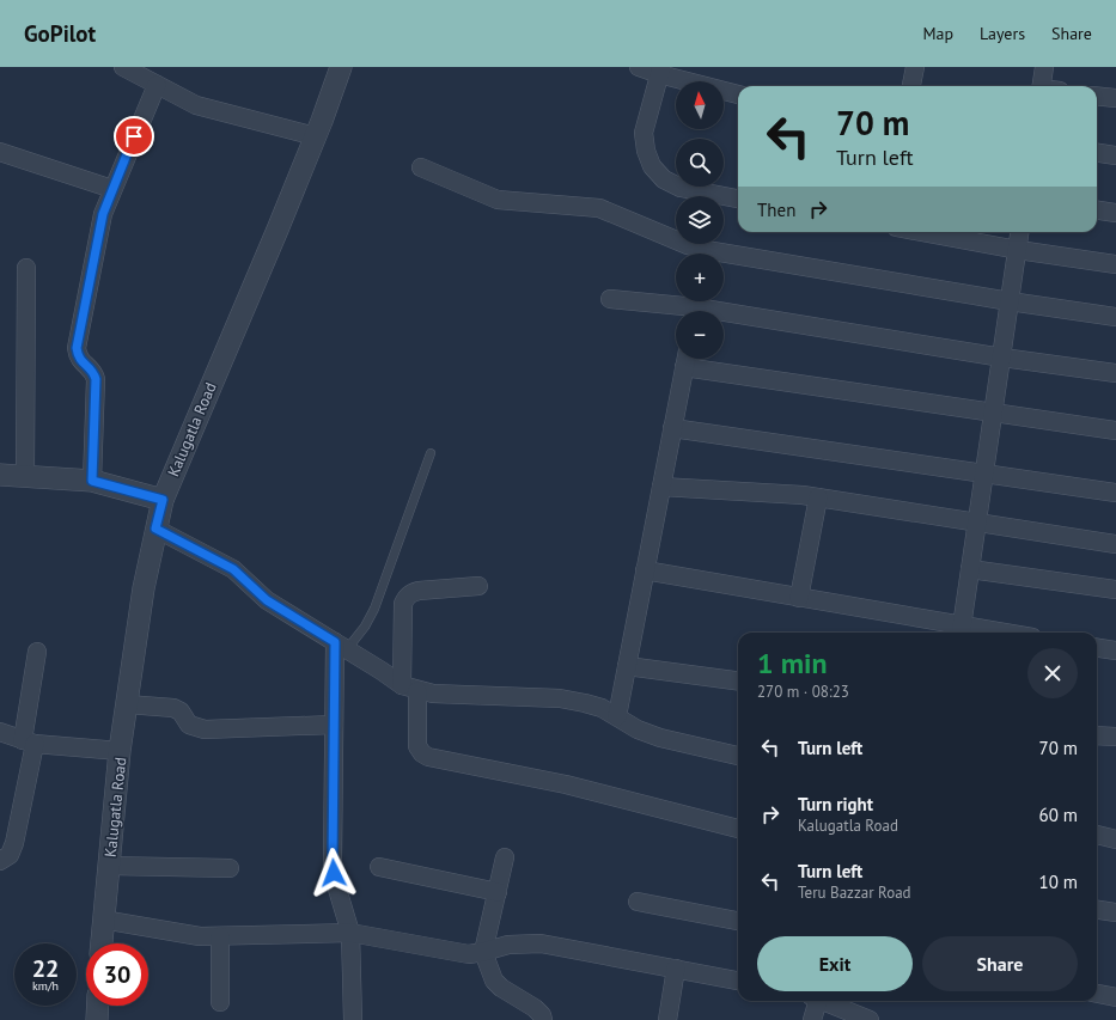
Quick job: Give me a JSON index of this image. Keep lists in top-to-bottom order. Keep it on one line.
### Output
{"streets":{"street":["Kalugatla Road"]},"north":"top","page":{"header":"GoPilot","nav":["Map","Layers","Share"],"map_buttons":["+","−"],"turn":["70 m","Turn left"],"then":"Then","heading":["1 min","270 m · 08:23"],"list":[{"name":"Turn left","value":"70 m"},{"name":"Turn right","note":"Kalugatla Road","value":"60 m"},{"name":"Turn left","note":"Teru Bazzar Road","value":"10 m"}],"buttons":["Exit","Share"],"speed":"22 km/h","limit":"30"}}
